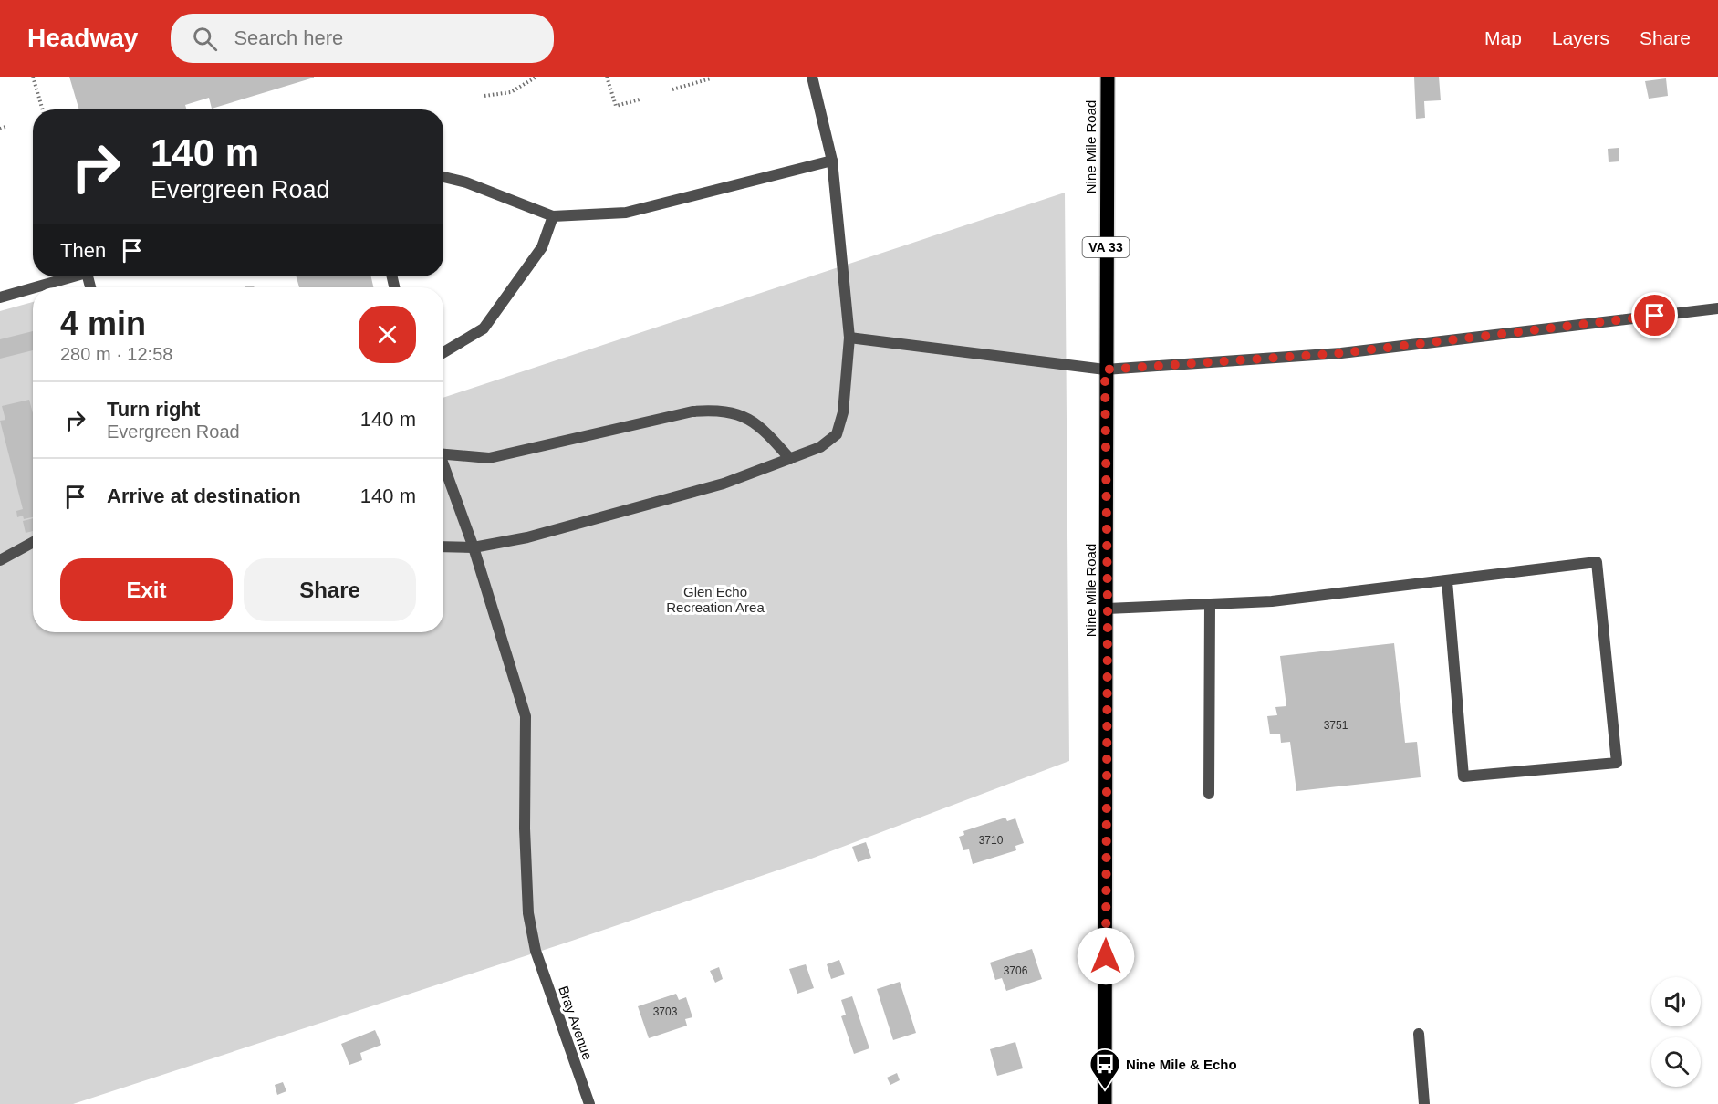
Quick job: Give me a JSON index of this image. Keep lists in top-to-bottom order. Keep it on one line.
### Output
{"streets":{"main road":["Nine Mile Road","VA 33"],"street":["Bray Avenue"]},"parks":["Glen Echo Recreation Area"],"places":{"bus stop":["Nine Mile & Echo"]},"house_numbers":["3751","3710","3706","3703"],"page":{"header":"Headway","search":"Search here","nav":["Map","Layers","Share"],"turn":["140 m","Evergreen Road"],"then":"Then","heading":["4 min","280 m · 12:58"],"list":[{"name":"Turn right","note":"Evergreen Road","value":"140 m"},{"name":"Arrive at destination","value":"140 m"}],"buttons":["Exit","Share"]}}
